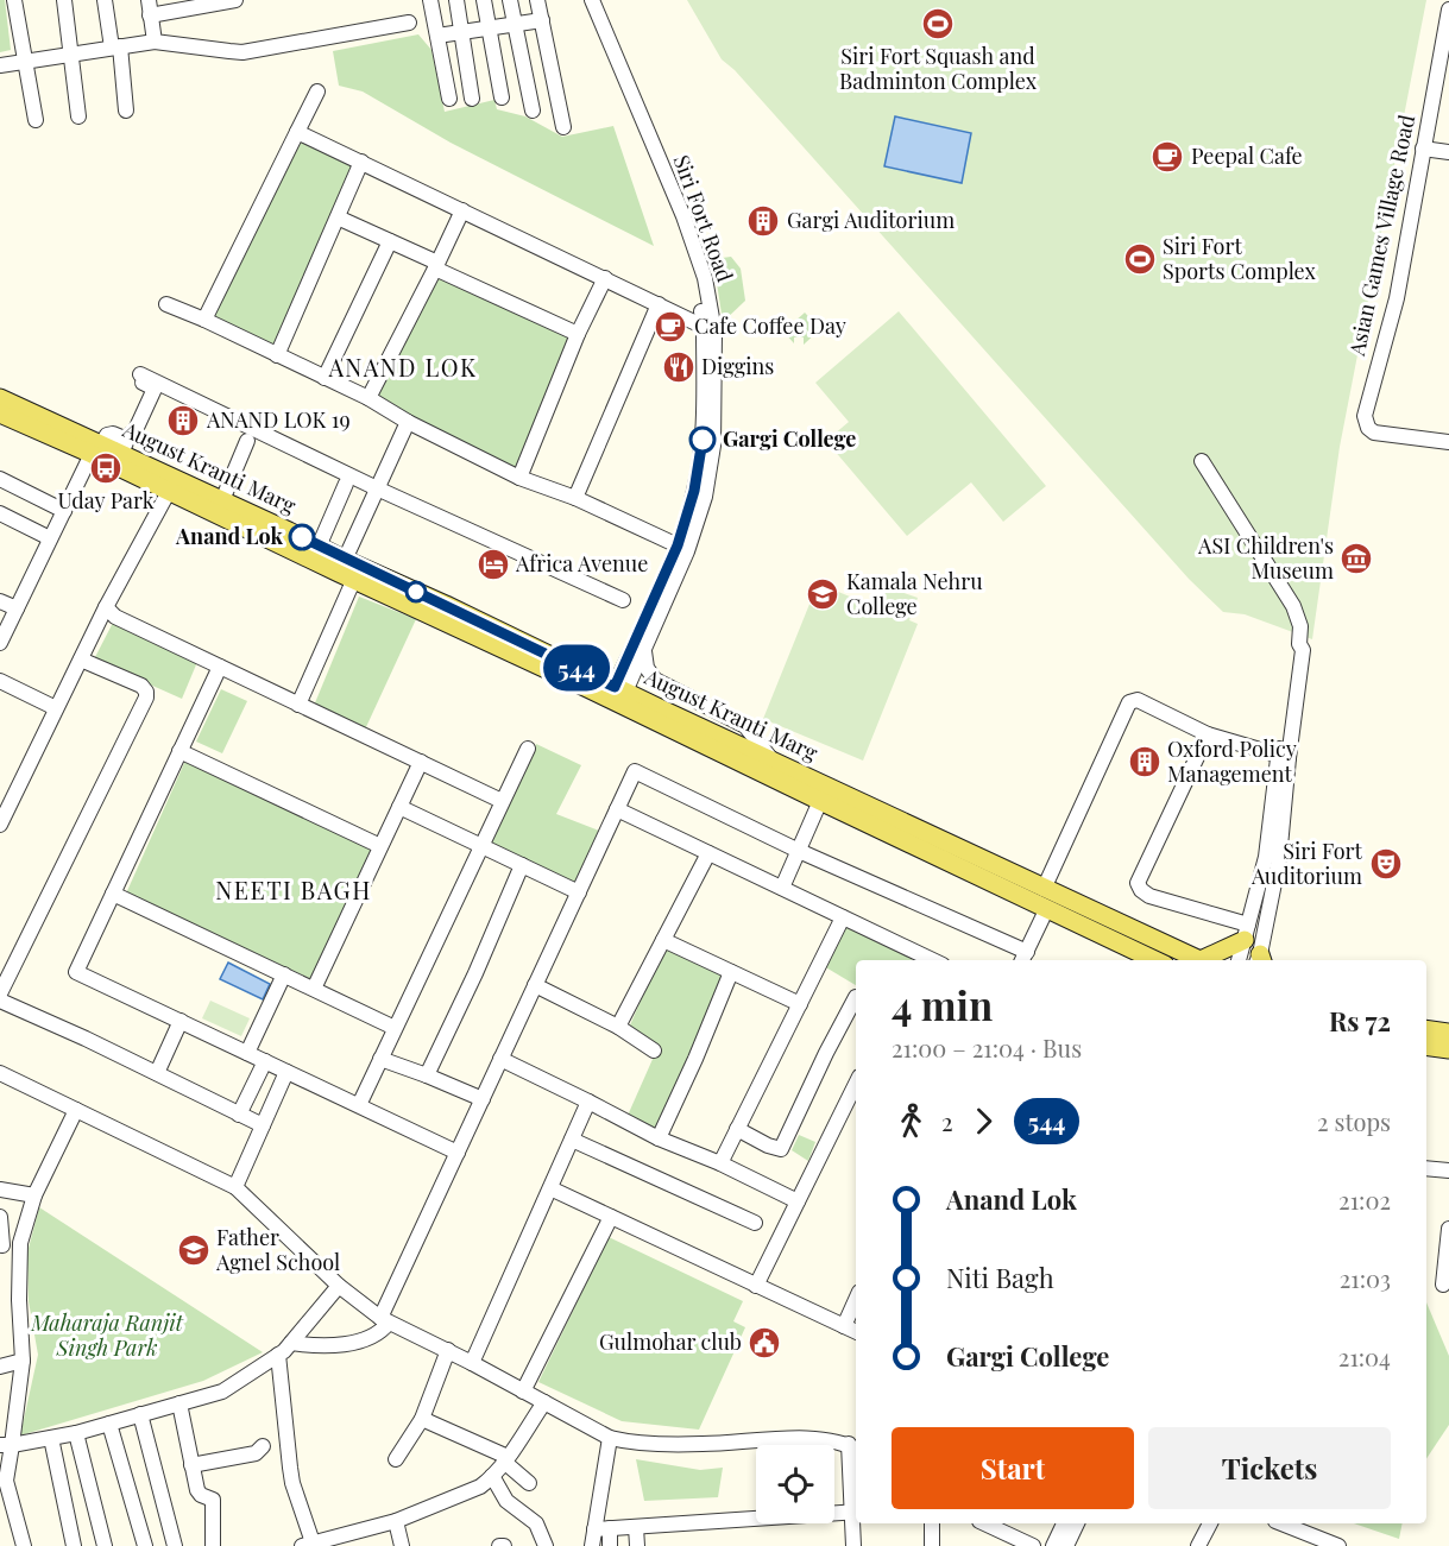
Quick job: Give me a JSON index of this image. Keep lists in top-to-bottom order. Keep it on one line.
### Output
{"streets":{"main road":["August Kranti Marg"],"street":["Siri Fort Road","Asian Games Village Road"]},"crossings":[["Siri Fort Road","August Kranti Marg"]],"districts":["ANAND LOK","NEETI BAGH"],"parks":["Maharaja Ranjit Singh Park"],"places":{"sports":["Siri Fort Squash and Badminton Complex","Siri Fort Sports Complex"],"cafe":["Peepal Cafe","Cafe Coffee Day"],"building":["Gargi Auditorium","ANAND LOK 19","Oxford Policy Management"],"restaurant":["Diggins"],"other":["Gargi College","Anand Lok"],"bus stop":["Uday Park"],"museum":["ASI Children's Museum"],"hotel":["Africa Avenue"],"school or university":["Kamala Nehru College","Father Agnel School"],"theatre":["Siri Fort Auditorium"],"public building":["Gulmohar club"]},"lines":["bus line 544"],"page":{"on_map":"544","heading":["4 min","21:00 – 21:04 · Bus","Rs 72"],"legs":["2","544","2 stops"],"list":[{"name":"Anand Lok","value":"21:02"},{"name":"Niti Bagh","value":"21:03"},{"name":"Gargi College","value":"21:04"}],"buttons":["Start","Tickets"]}}
